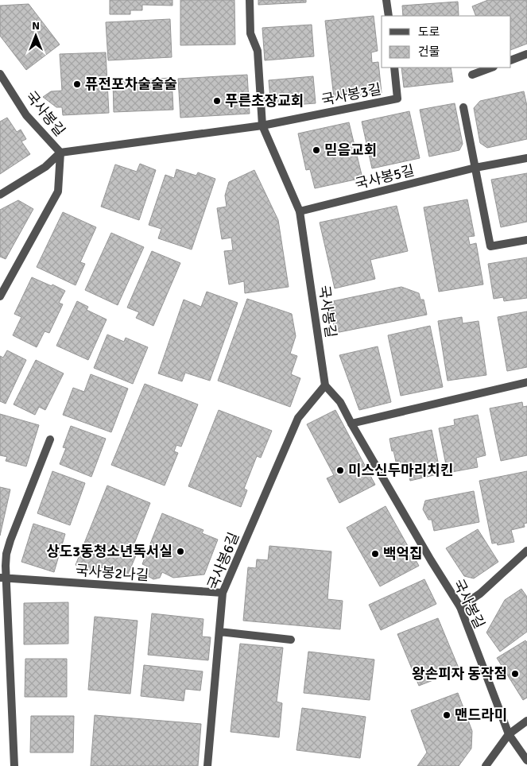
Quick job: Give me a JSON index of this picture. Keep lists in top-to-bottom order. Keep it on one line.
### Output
{"streets":{"street":["국사봉3길","국사봉길","국사봉5길","국사봉6길","국사봉2나길"]},"crossings":[["국사봉3길","국사봉길"],["국사봉길","국사봉5길"],["국사봉길","국사봉6길"],["국사봉6길","국사봉2나길"]],"places":["퓨전포차술술술","푸른초장교회","믿음교회","미스신두마리치킨","상도3동청소년독서실","백억집","왕손피자 동작점","맨드라미"],"legend":["도로","건물"],"north":"top"}
